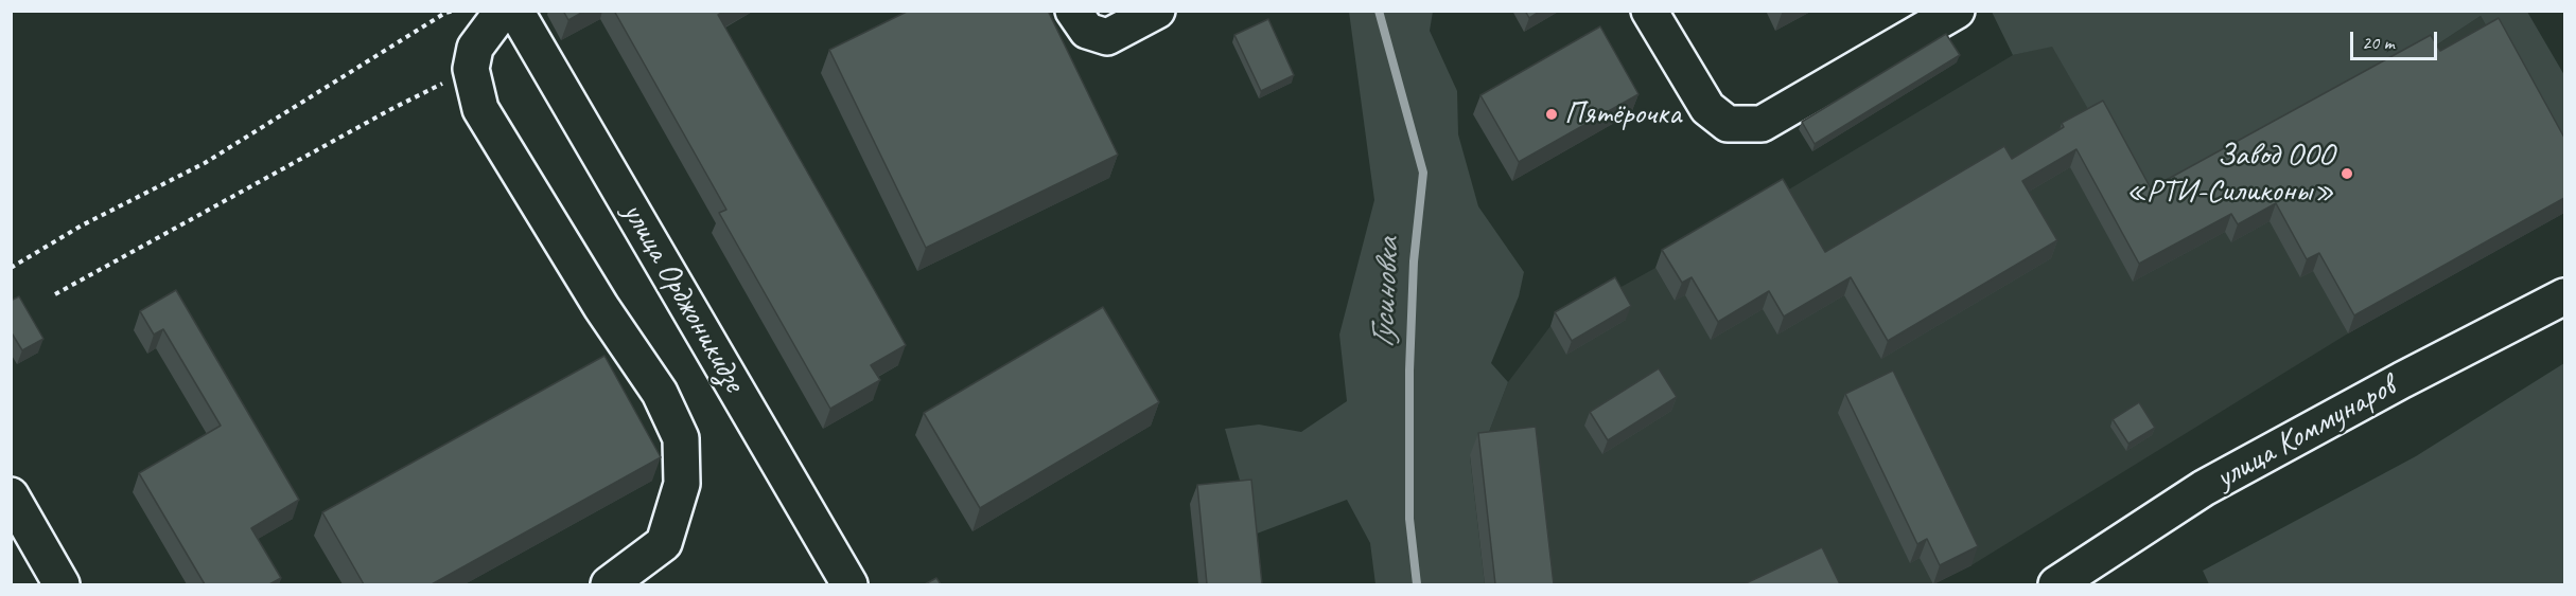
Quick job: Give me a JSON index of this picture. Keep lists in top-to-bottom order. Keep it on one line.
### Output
{"streets":{"main road":["улица Орджоникидзе","улица Коммунаров"]},"water":["Гусиновка"],"places":["Пятёрочка","Завод ООО «РТИ-Силиконы»"],"scale_bar":"20 m"}
